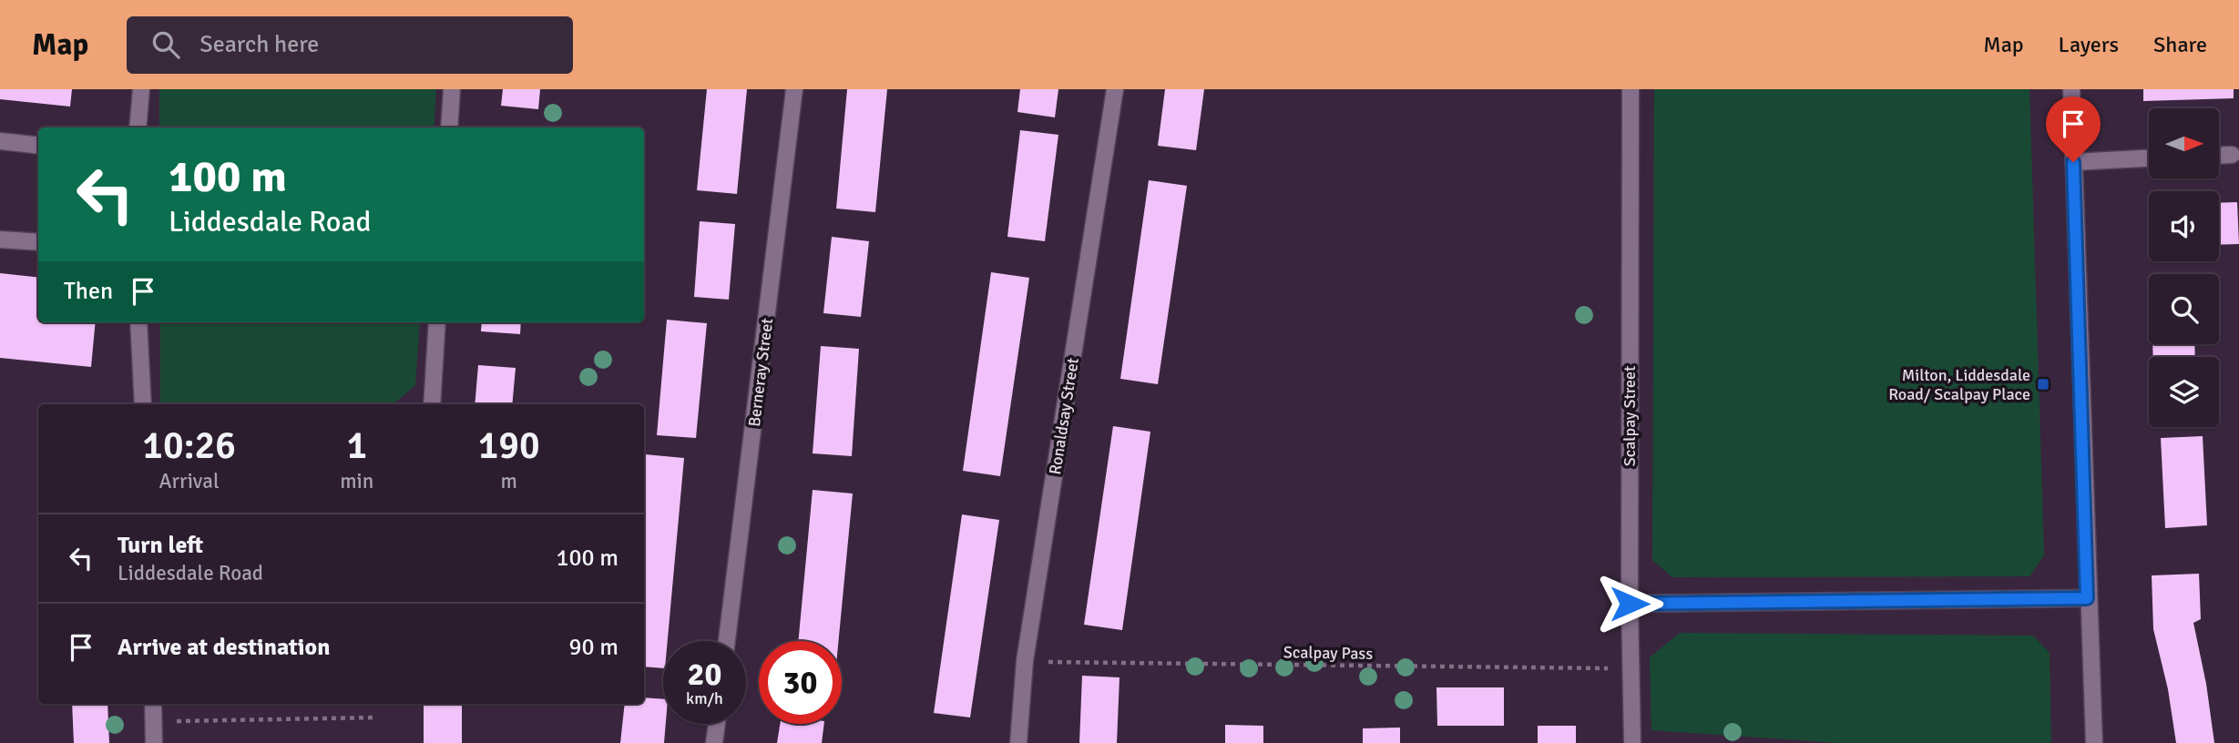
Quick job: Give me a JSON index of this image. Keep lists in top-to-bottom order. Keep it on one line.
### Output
{"streets":{"street":["Berneray Street","Ronaldsay Street","Scalpay Street"],"path":["Scalpay Pass"]},"crossings":[["Ronaldsay Street","Scalpay Pass"],["Scalpay Street","Scalpay Pass"]],"places":{"transit":["Milton, Liddesdale Road/ Scalpay Place"]},"north":"right","page":{"header":"Map","search":"Search here","nav":["Map","Layers","Share"],"turn":["100 m","Liddesdale Road"],"then":"Then","eta":["10:26","Arrival","1","min","190","m"],"list":[{"name":"Turn left","note":"Liddesdale Road","value":"100 m"},{"name":"Arrive at destination","value":"90 m"}],"speed":"20 km/h","limit":"30"}}
